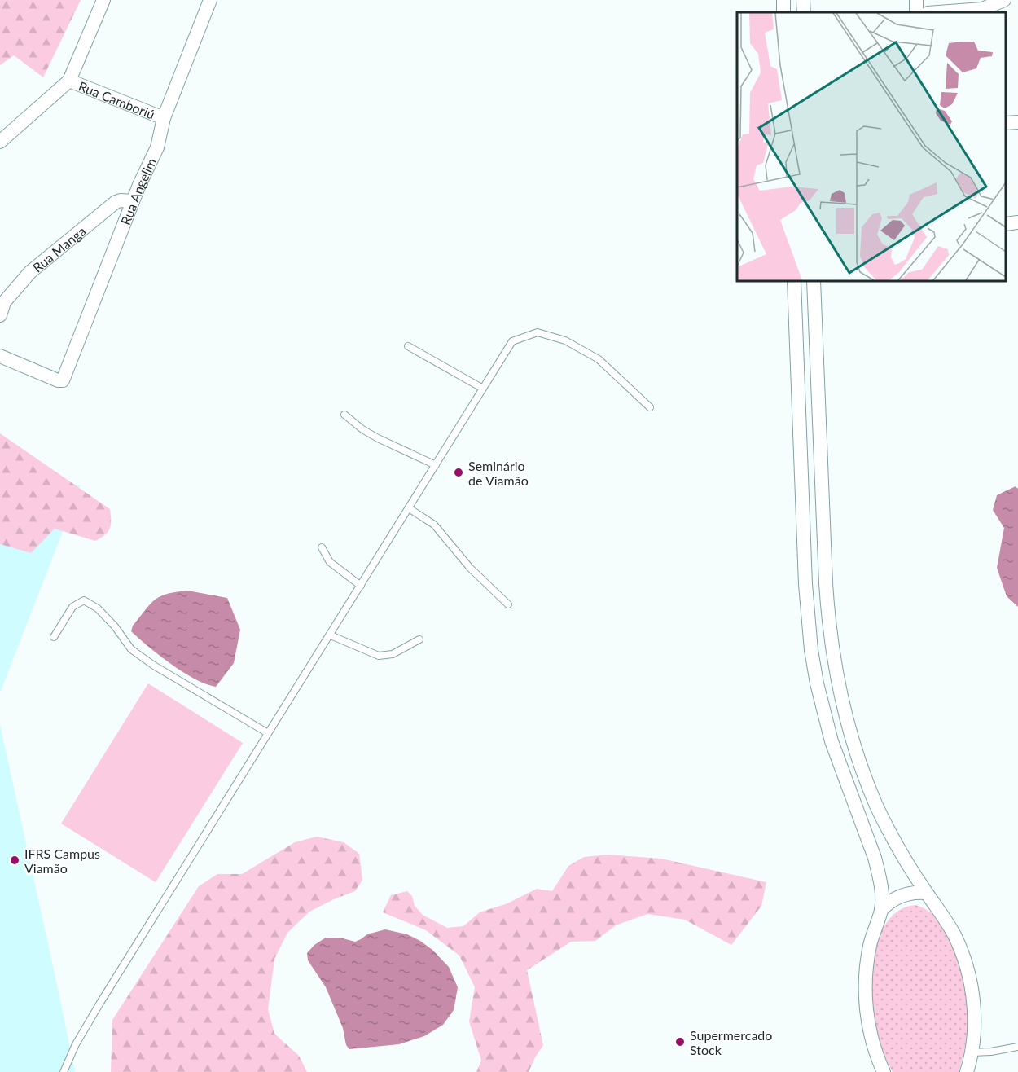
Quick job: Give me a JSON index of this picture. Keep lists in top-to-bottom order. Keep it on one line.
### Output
{"streets":{"street":["Rua Camboriú","Rua Angelim","Rua Manga"]},"crossings":[["Rua Camboriú","Rua Angelim"],["Rua Angelim","Rua Manga"]],"places":["Seminário de Viamão","IFRS Campus Viamão","Supermercado Stock"]}
